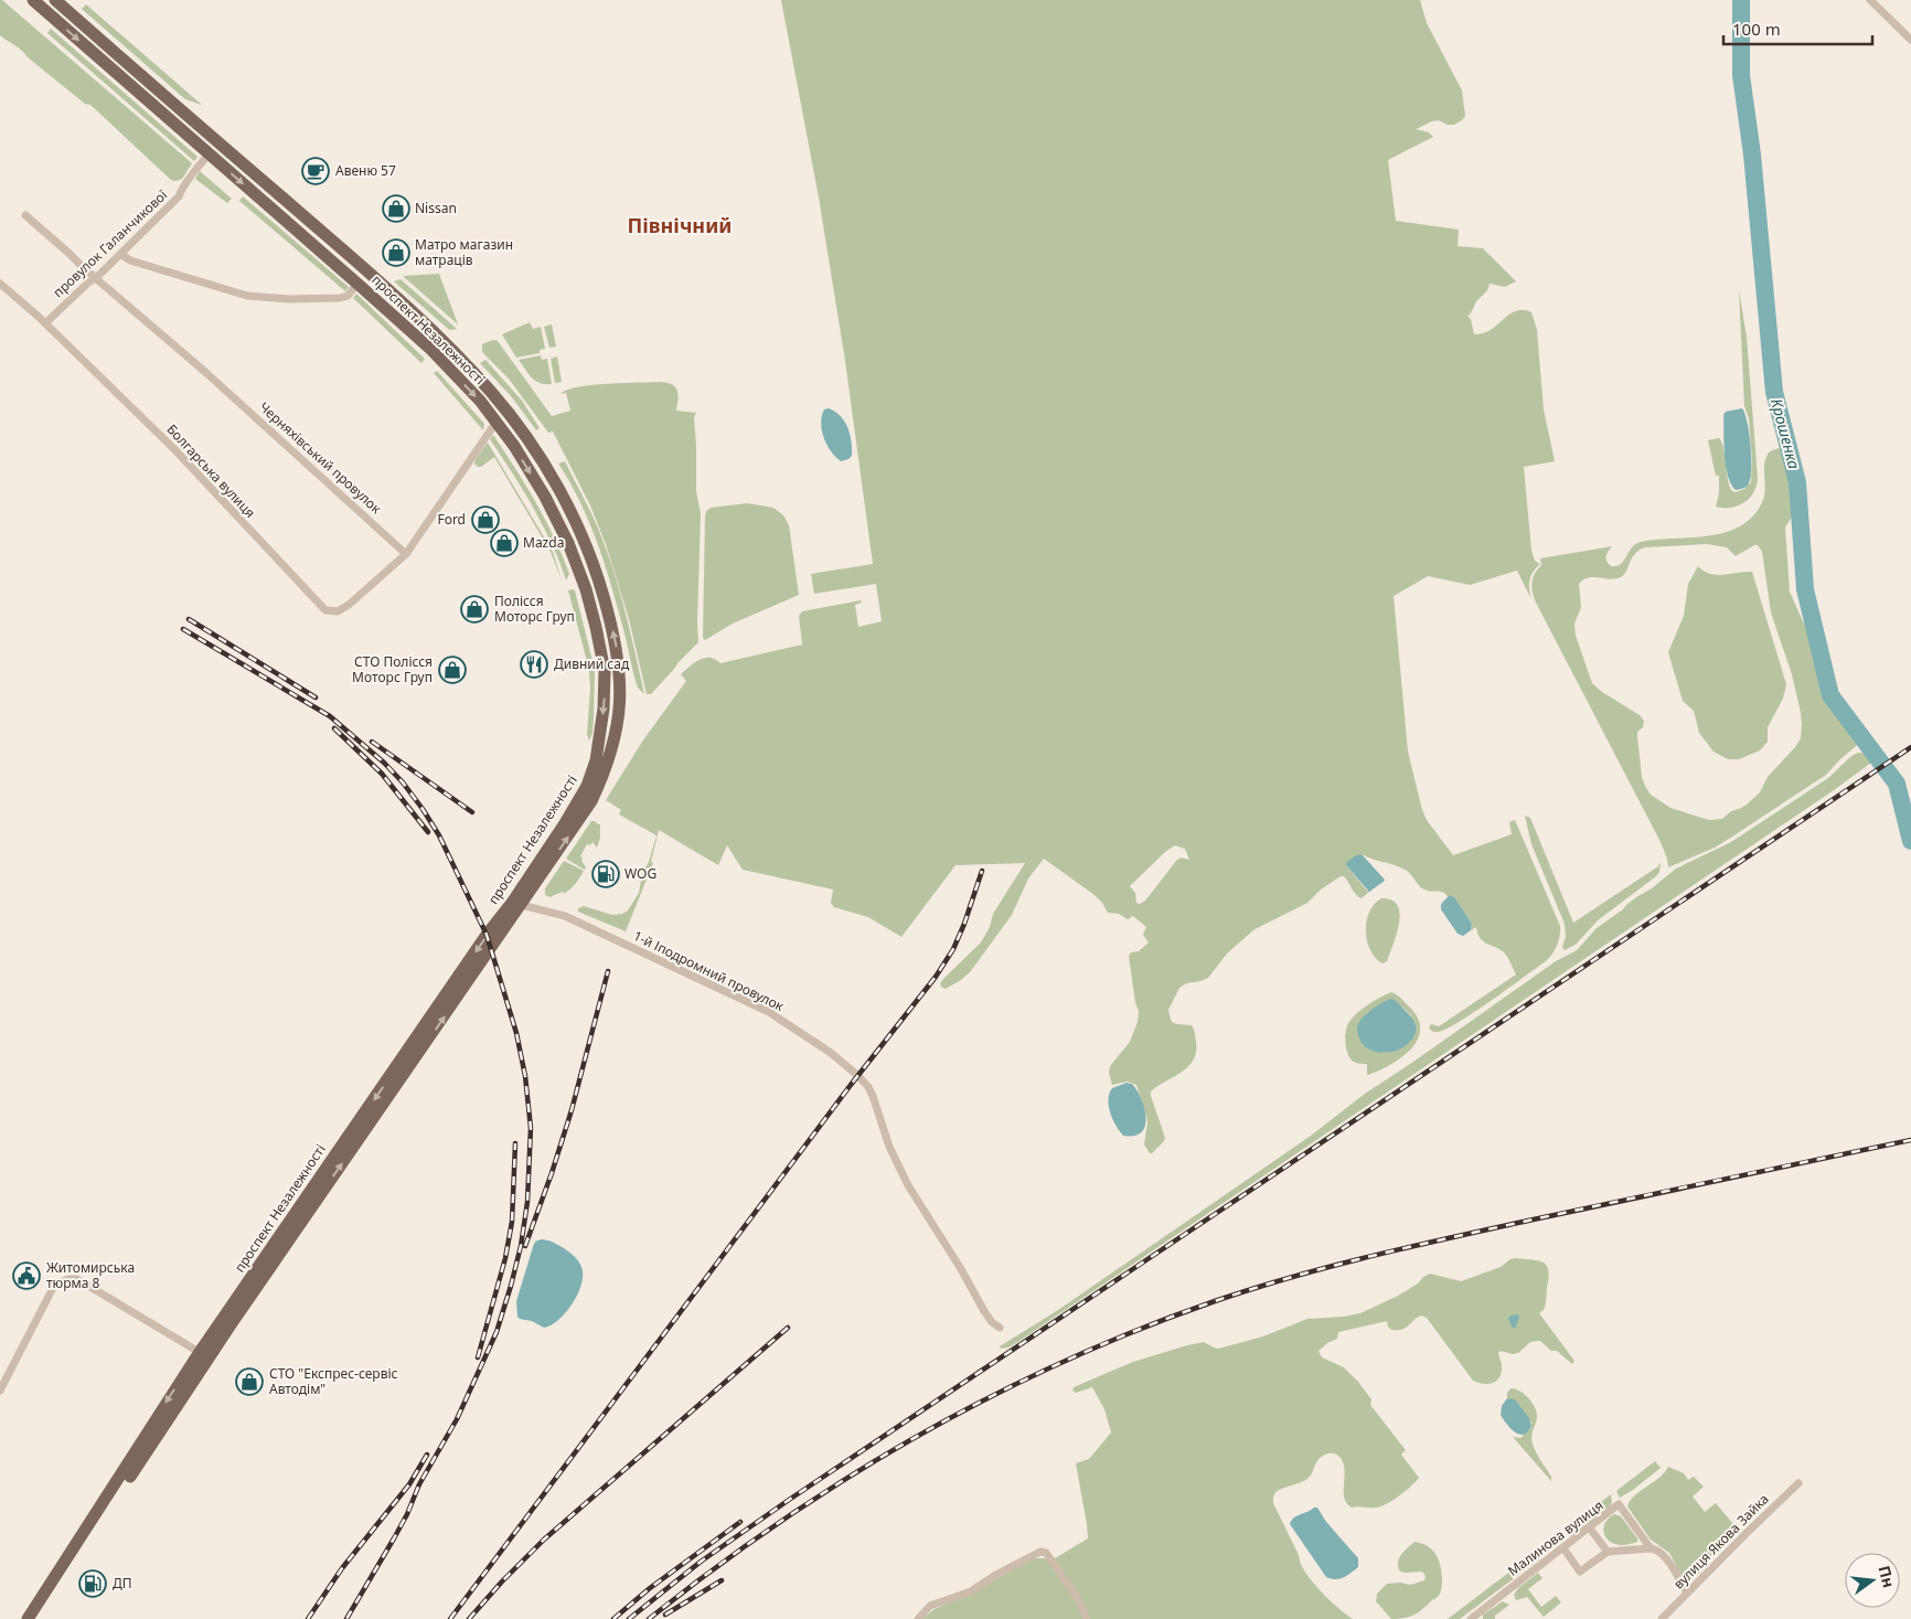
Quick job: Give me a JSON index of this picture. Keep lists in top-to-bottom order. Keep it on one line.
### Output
{"streets":{"main road":["проспект Незалежності"],"street":["провулок Галанчикової","Черняхівський провулок","Болгарська вулиця","1-й Іподромний провулок","Малинова вулиця","вулиця Якова Зайка"]},"crossings":[["провулок Галанчикової","проспект Незалежності"],["провулок Галанчикової","Черняхівський провулок"],["провулок Галанчикової","Болгарська вулиця"],["проспект Незалежності","1-й Іподромний провулок"],["Черняхівський провулок","Болгарська вулиця"],["Малинова вулиця","вулиця Якова Зайка"]],"districts":["Північний"],"water":["Крошенка"],"places":{"cafe":["Авеню 57"],"shop":["Nissan","Матро магазин матраців","Ford","Mazda","Полісся Моторс Груп","СТО Полісся Моторс Груп","СТО \"Експрес-сервіс Автодім\""],"restaurant":["Дивний сад"],"fuel station":["WOG","ДП"],"public building":["Житомирська тюрма 8"]},"scale_bar":"100 m","north":"right"}
